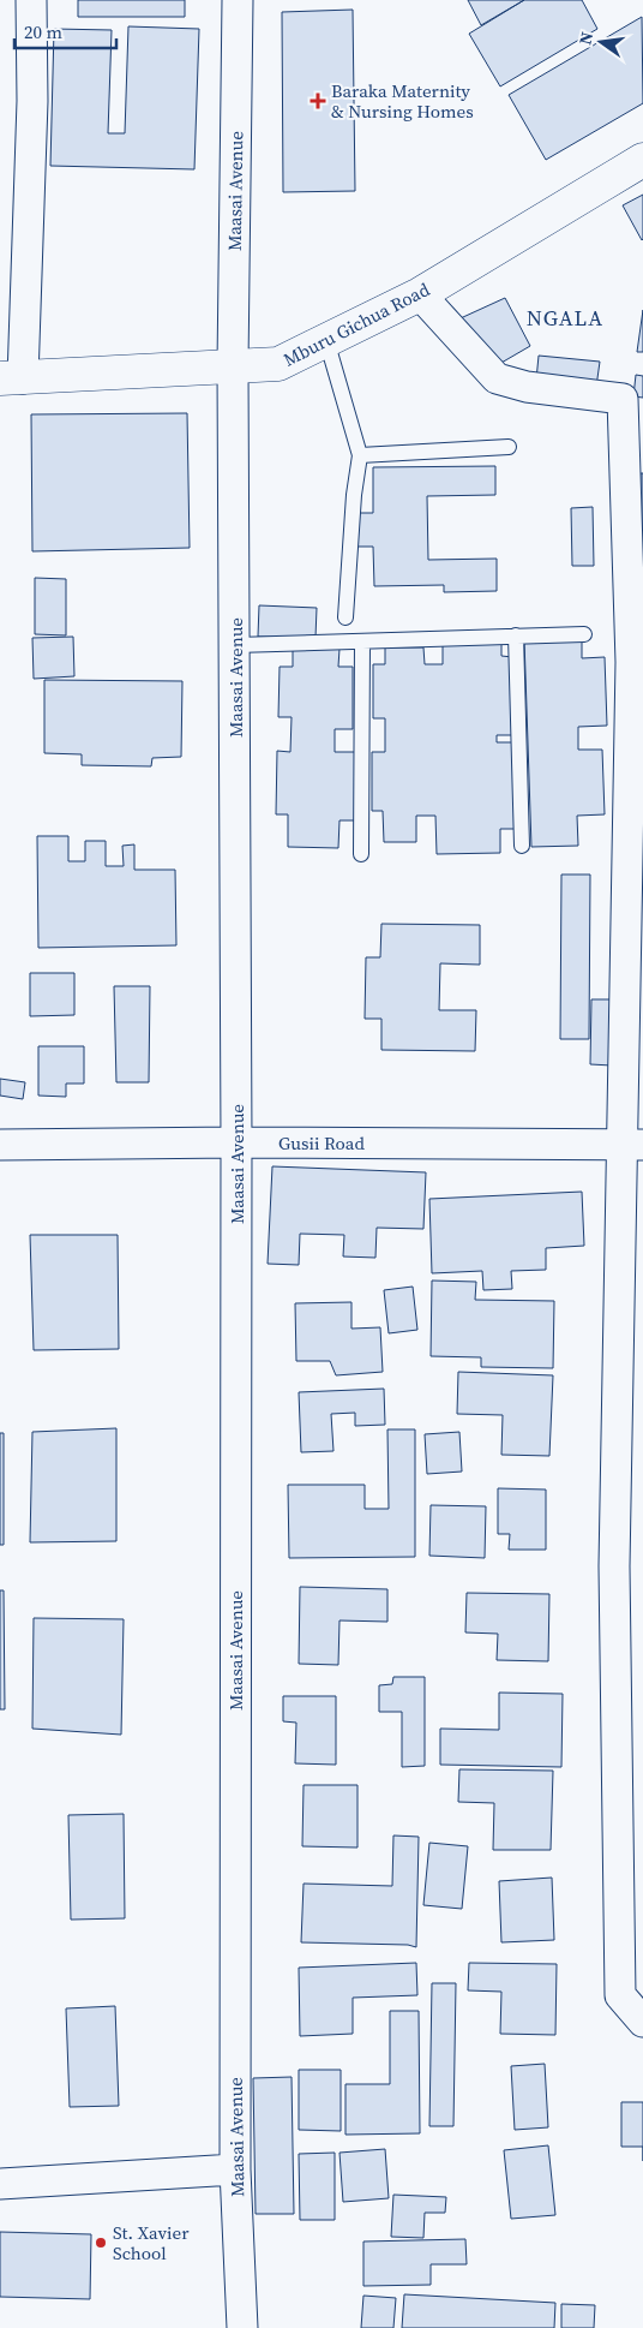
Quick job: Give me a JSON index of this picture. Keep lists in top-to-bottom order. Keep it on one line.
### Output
{"streets":{"street":["Maasai Avenue","Mburu Gichua Road","Gusii Road"]},"crossings":[["Maasai Avenue","Mburu Gichua Road"],["Maasai Avenue","Gusii Road"]],"districts":["NGALA"],"places":{"health":["Baraka Maternity & Nursing Homes"],"other":["St. Xavier School"]},"scale_bar":"20 m","north":"left"}
